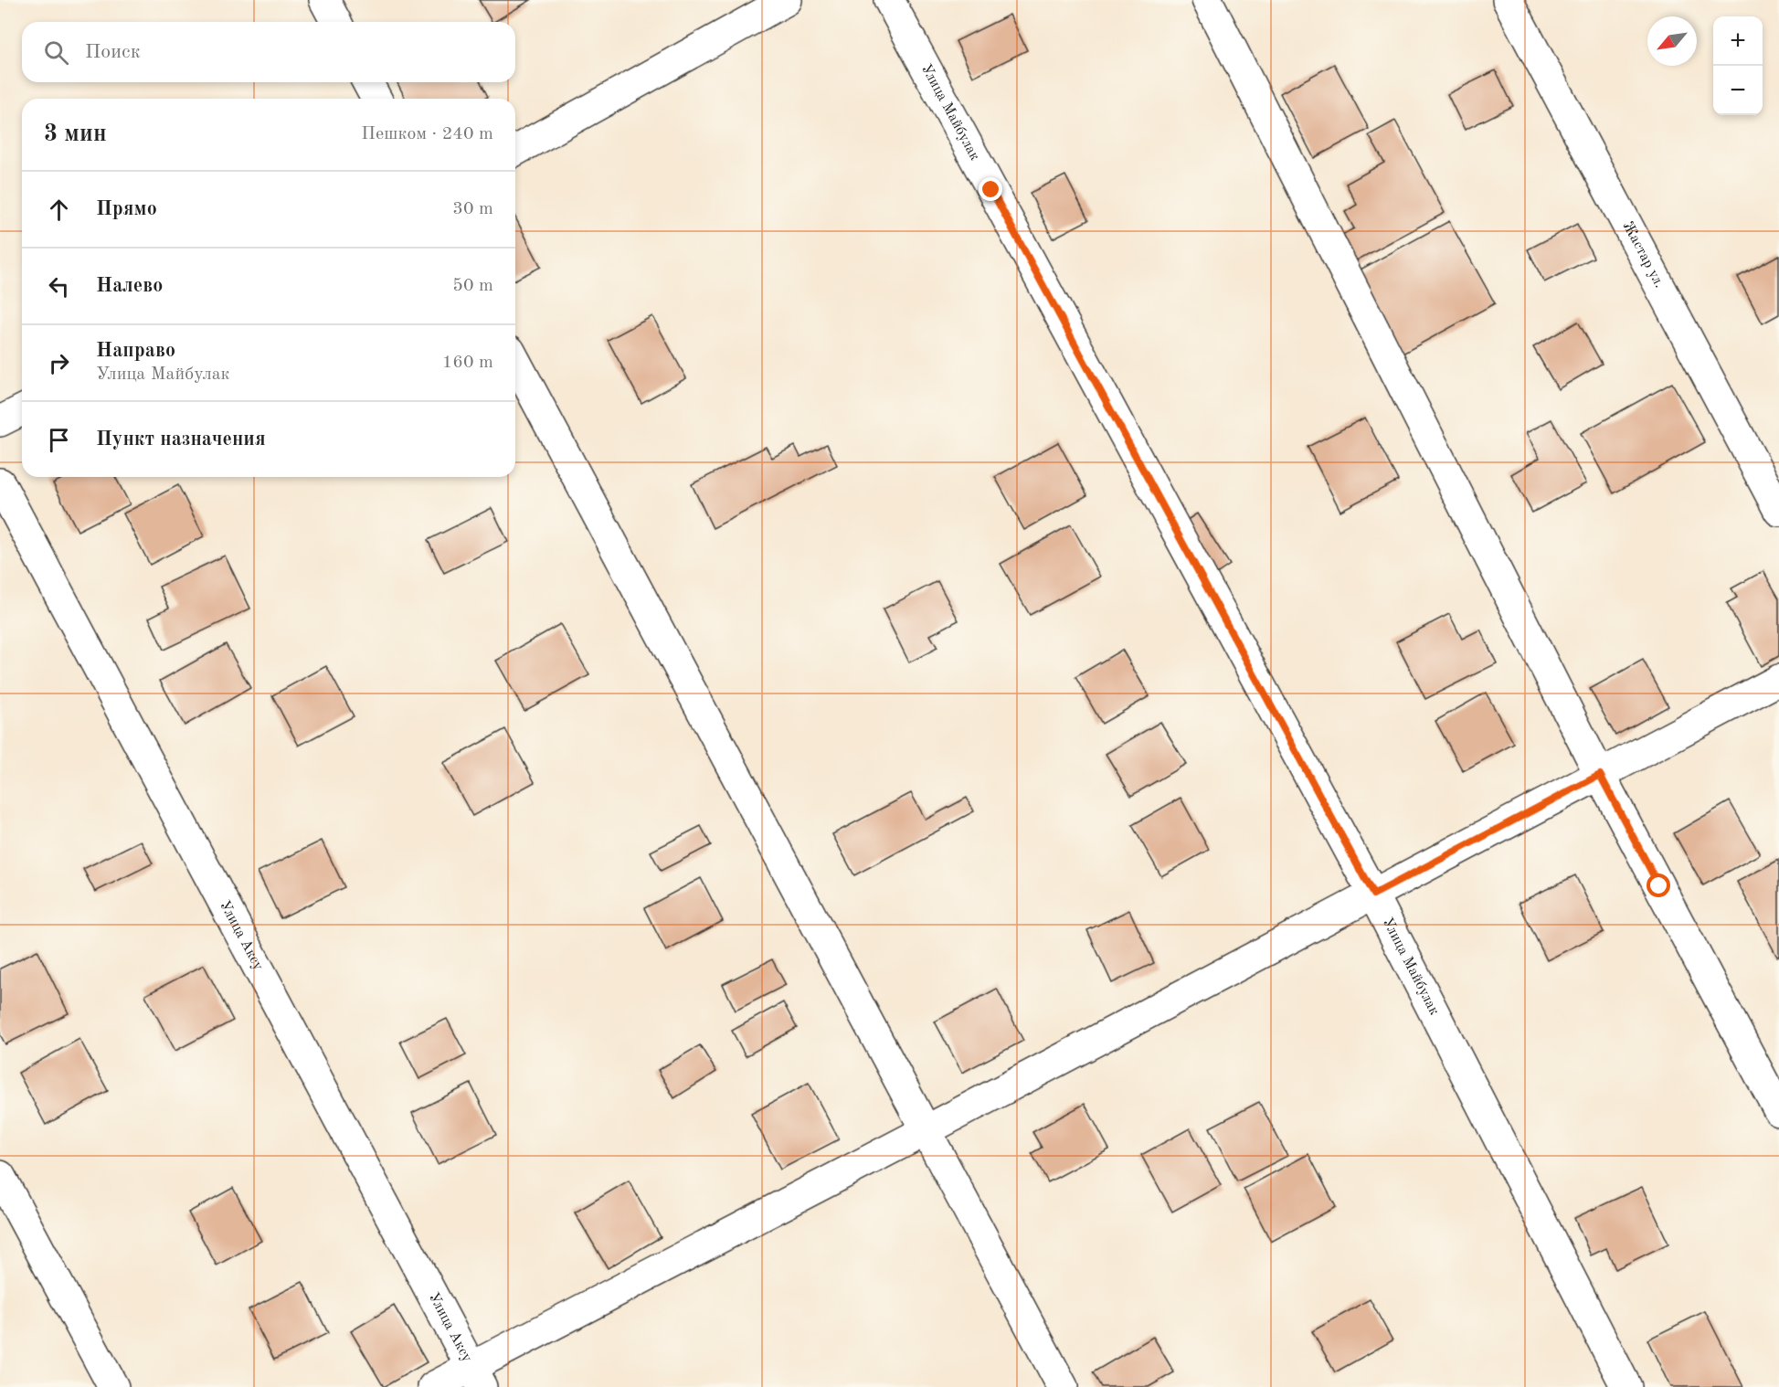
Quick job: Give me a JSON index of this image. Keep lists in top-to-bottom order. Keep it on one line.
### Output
{"streets":{"street":["Улица Майбулак","Жастар ул.","Улица Аксу"]},"north":"bottom left","page":{"map_buttons":["+","−"],"search":"Поиск","heading":["3 мин","Пешком · 240 m"],"list":[["Прямо","30 m"],["Налево","50 m"],["Направо","Улица Майбулак","160 m"],"Пункт назначения"]}}
